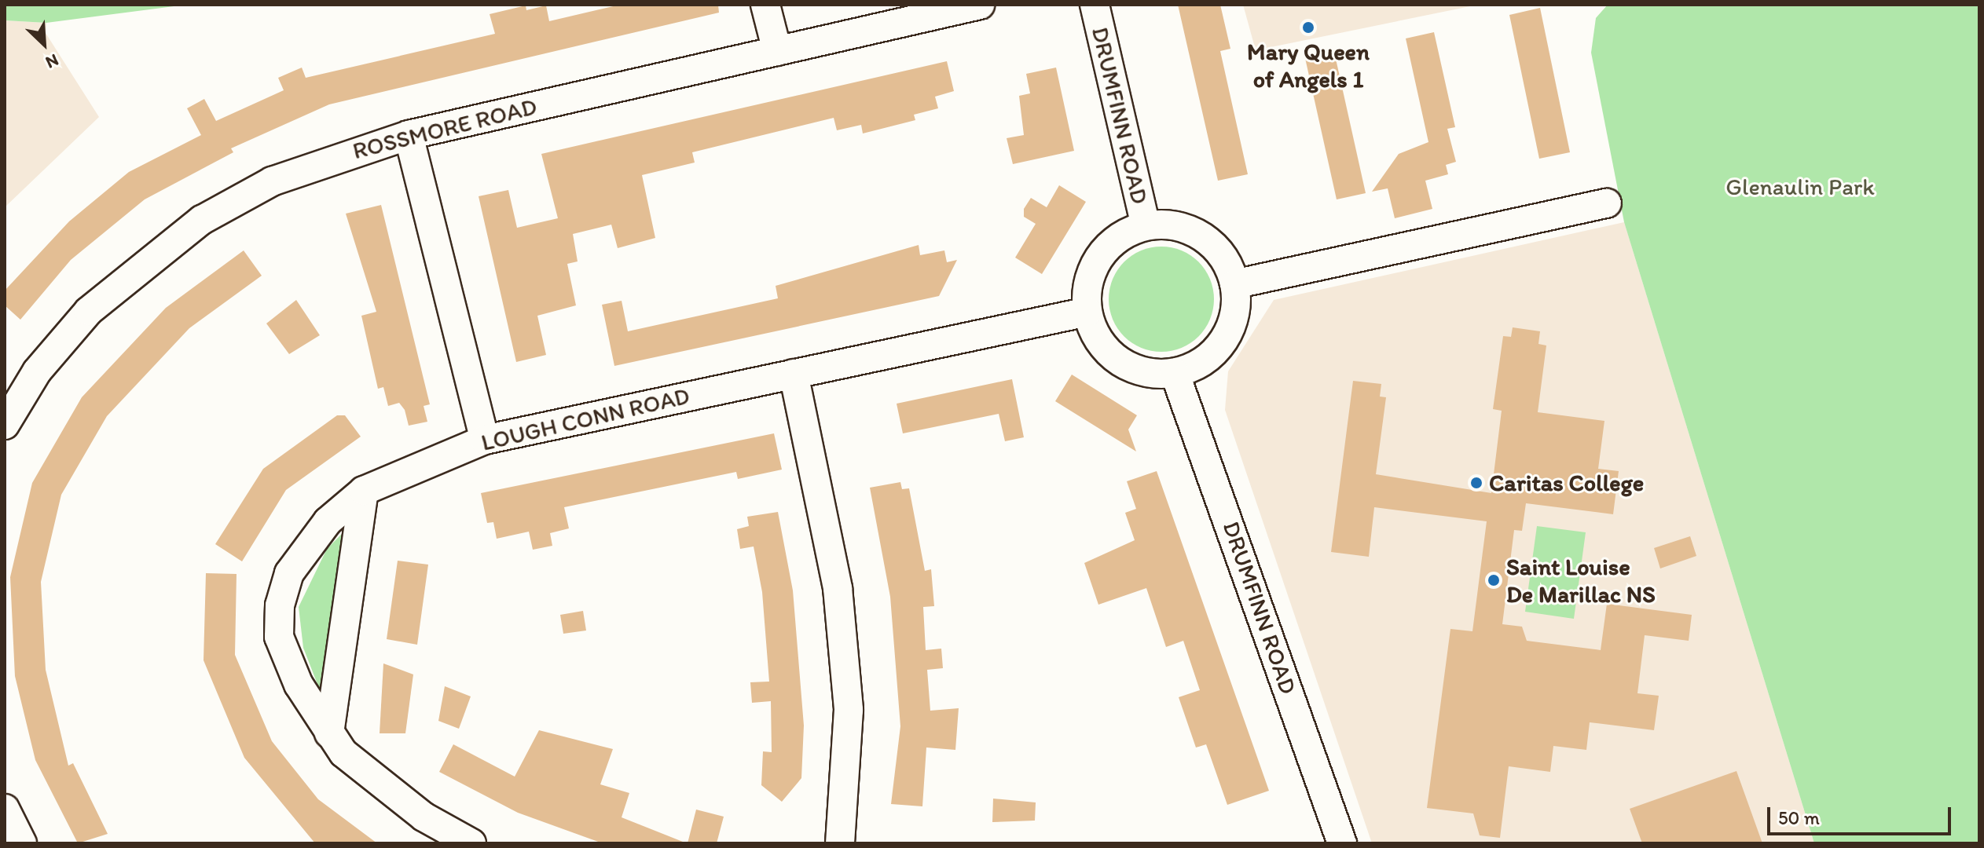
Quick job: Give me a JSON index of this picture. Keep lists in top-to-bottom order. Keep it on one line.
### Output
{"streets":{"street":["DRUMFINN ROAD","ROSSMORE ROAD","LOUGH CONN ROAD"]},"crossings":[["DRUMFINN ROAD","LOUGH CONN ROAD"]],"parks":["Glenaulin Park"],"places":["Mary Queen of Angels 1","Caritas College","Saint Louise De Marillac NS"],"scale_bar":"50 m","north":"bottom right"}
